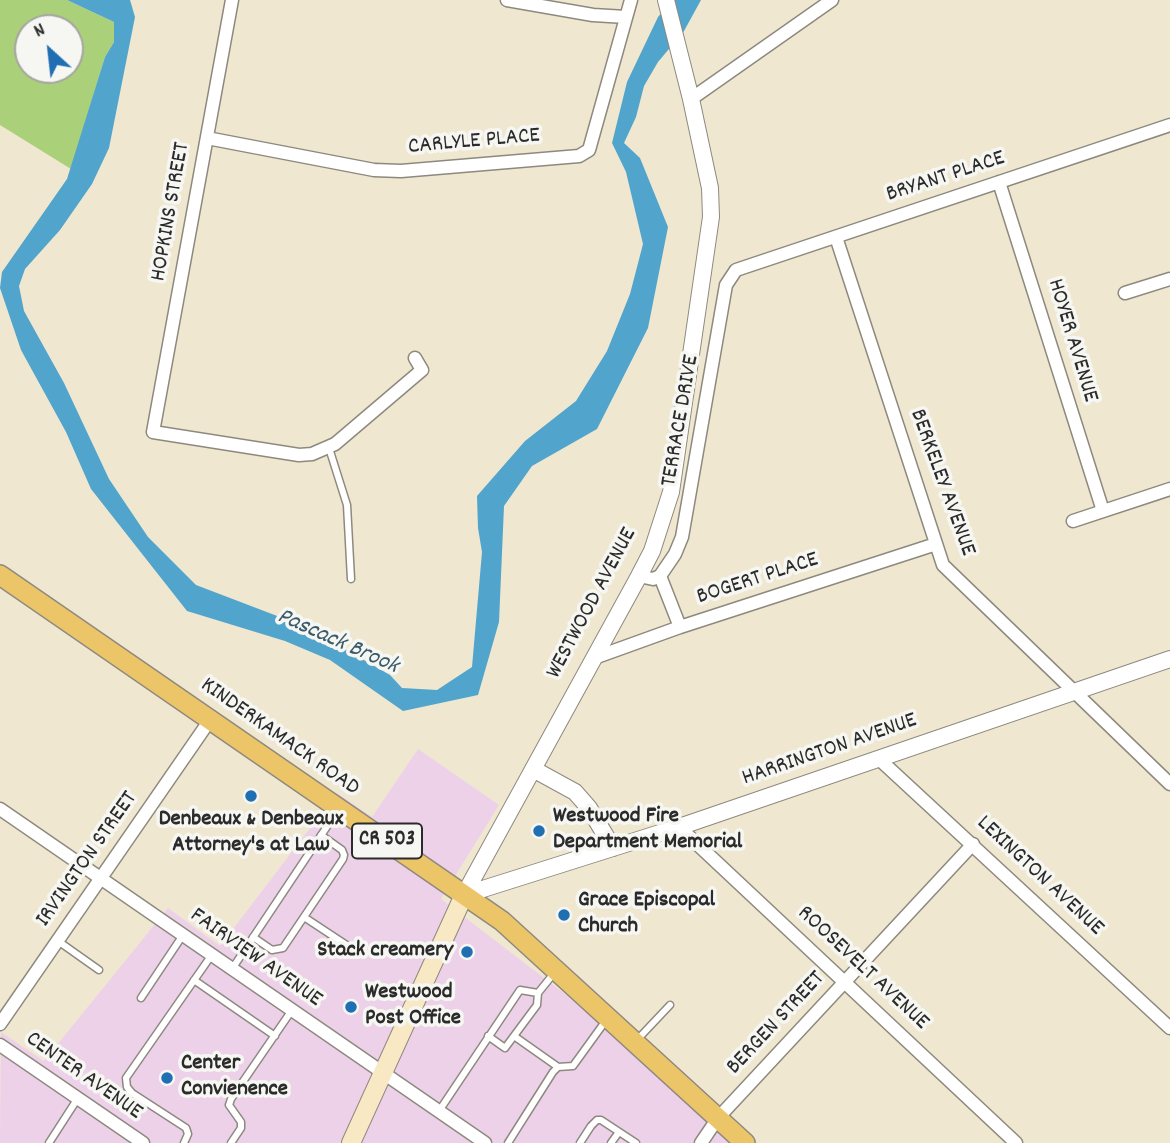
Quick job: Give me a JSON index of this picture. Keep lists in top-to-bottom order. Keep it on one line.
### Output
{"streets":{"main road":["WESTWOOD AVENUE","KINDERKAMACK ROAD","CR 503"],"street":["CARLYLE PLACE","BRYANT PLACE","HOPKINS STREET","HOYER AVENUE","TERRACE DRIVE","BERKELEY AVENUE","BOGERT PLACE","HARRINGTON AVENUE","IRVINGTON STREET","LEXINGTON AVENUE","FAIRVIEW AVENUE","ROOSEVELT AVENUE","BERGEN STREET","CENTER AVENUE"]},"crossings":[["CARLYLE PLACE","HOPKINS STREET"],["BRYANT PLACE","HOYER AVENUE"],["BRYANT PLACE","TERRACE DRIVE"],["BRYANT PLACE","BERKELEY AVENUE"],["BERKELEY AVENUE","BOGERT PLACE"],["BERKELEY AVENUE","HARRINGTON AVENUE"],["BOGERT PLACE","WESTWOOD AVENUE"],["WESTWOOD AVENUE","KINDERKAMACK ROAD"],["WESTWOOD AVENUE","HARRINGTON AVENUE"],["WESTWOOD AVENUE","FAIRVIEW AVENUE"],["KINDERKAMACK ROAD","HARRINGTON AVENUE"],["KINDERKAMACK ROAD","IRVINGTON STREET"],["KINDERKAMACK ROAD","BERGEN STREET"],["HARRINGTON AVENUE","LEXINGTON AVENUE"],["HARRINGTON AVENUE","ROOSEVELT AVENUE"],["IRVINGTON STREET","FAIRVIEW AVENUE"],["LEXINGTON AVENUE","BERGEN STREET"],["ROOSEVELT AVENUE","BERGEN STREET"]],"water":["Pascack Brook"],"places":["Denbeaux & Denbeaux Attorney's at Law","Westwood Fire Department Memorial","Grace Episcopal Church","Stack creamery","Westwood Post Office","Center Convienence"],"north":"top left"}
